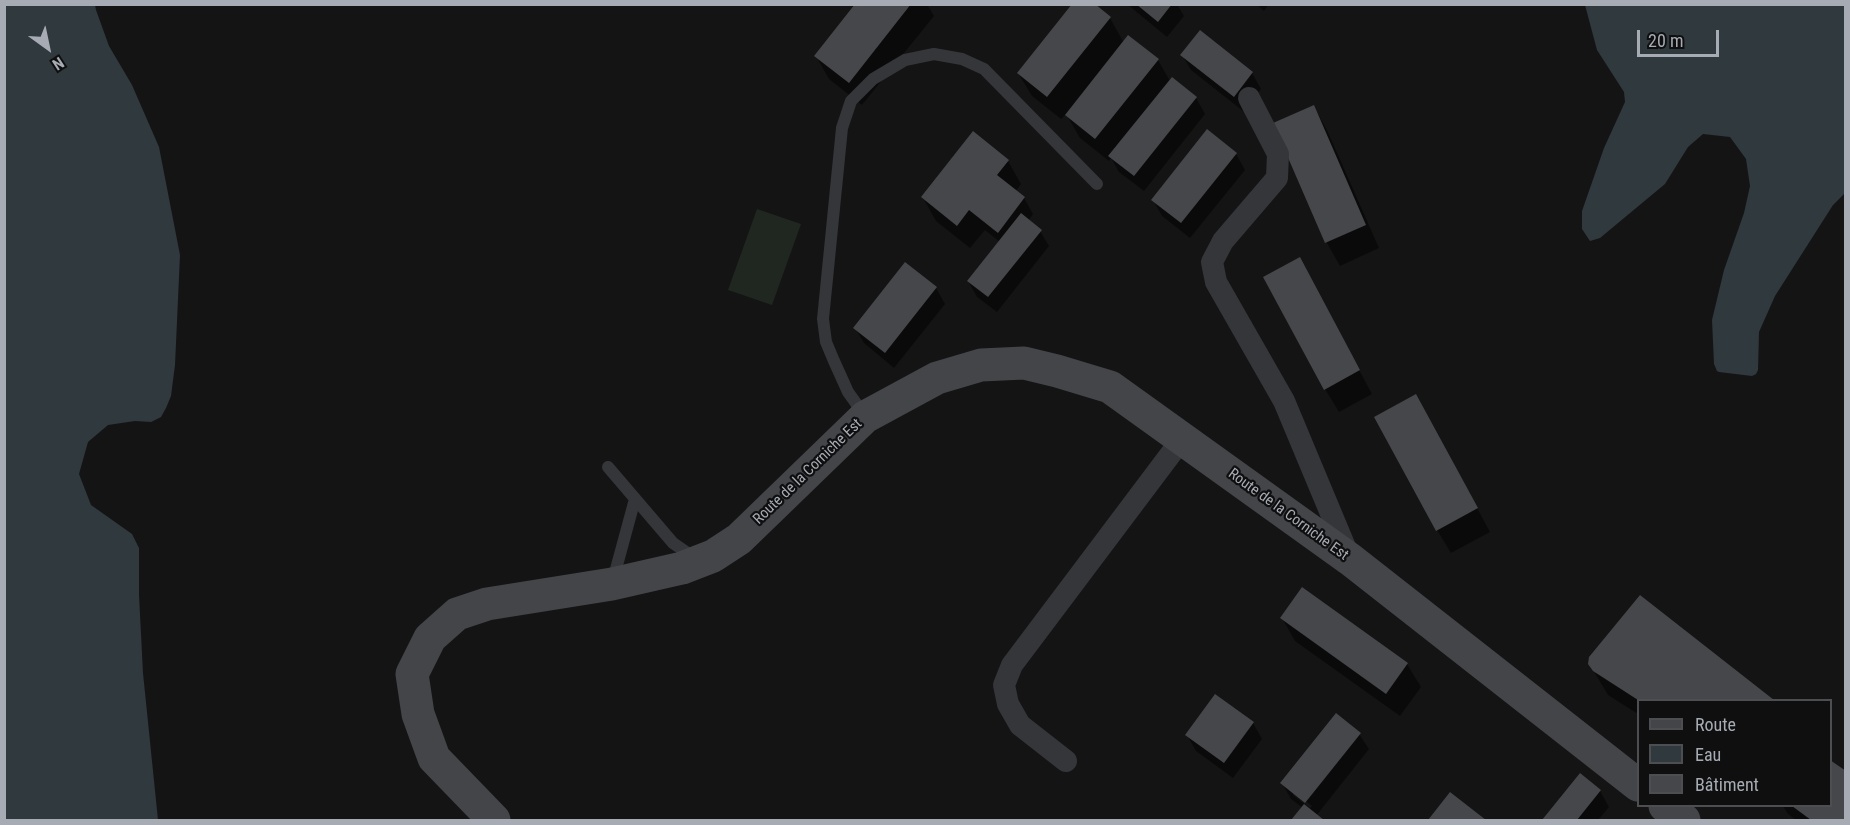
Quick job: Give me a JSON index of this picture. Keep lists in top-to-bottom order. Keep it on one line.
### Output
{"streets":{"street":["Route de la Corniche Est"]},"legend":["Route","Eau","Bâtiment"],"scale_bar":"20 m","north":"bottom right"}
